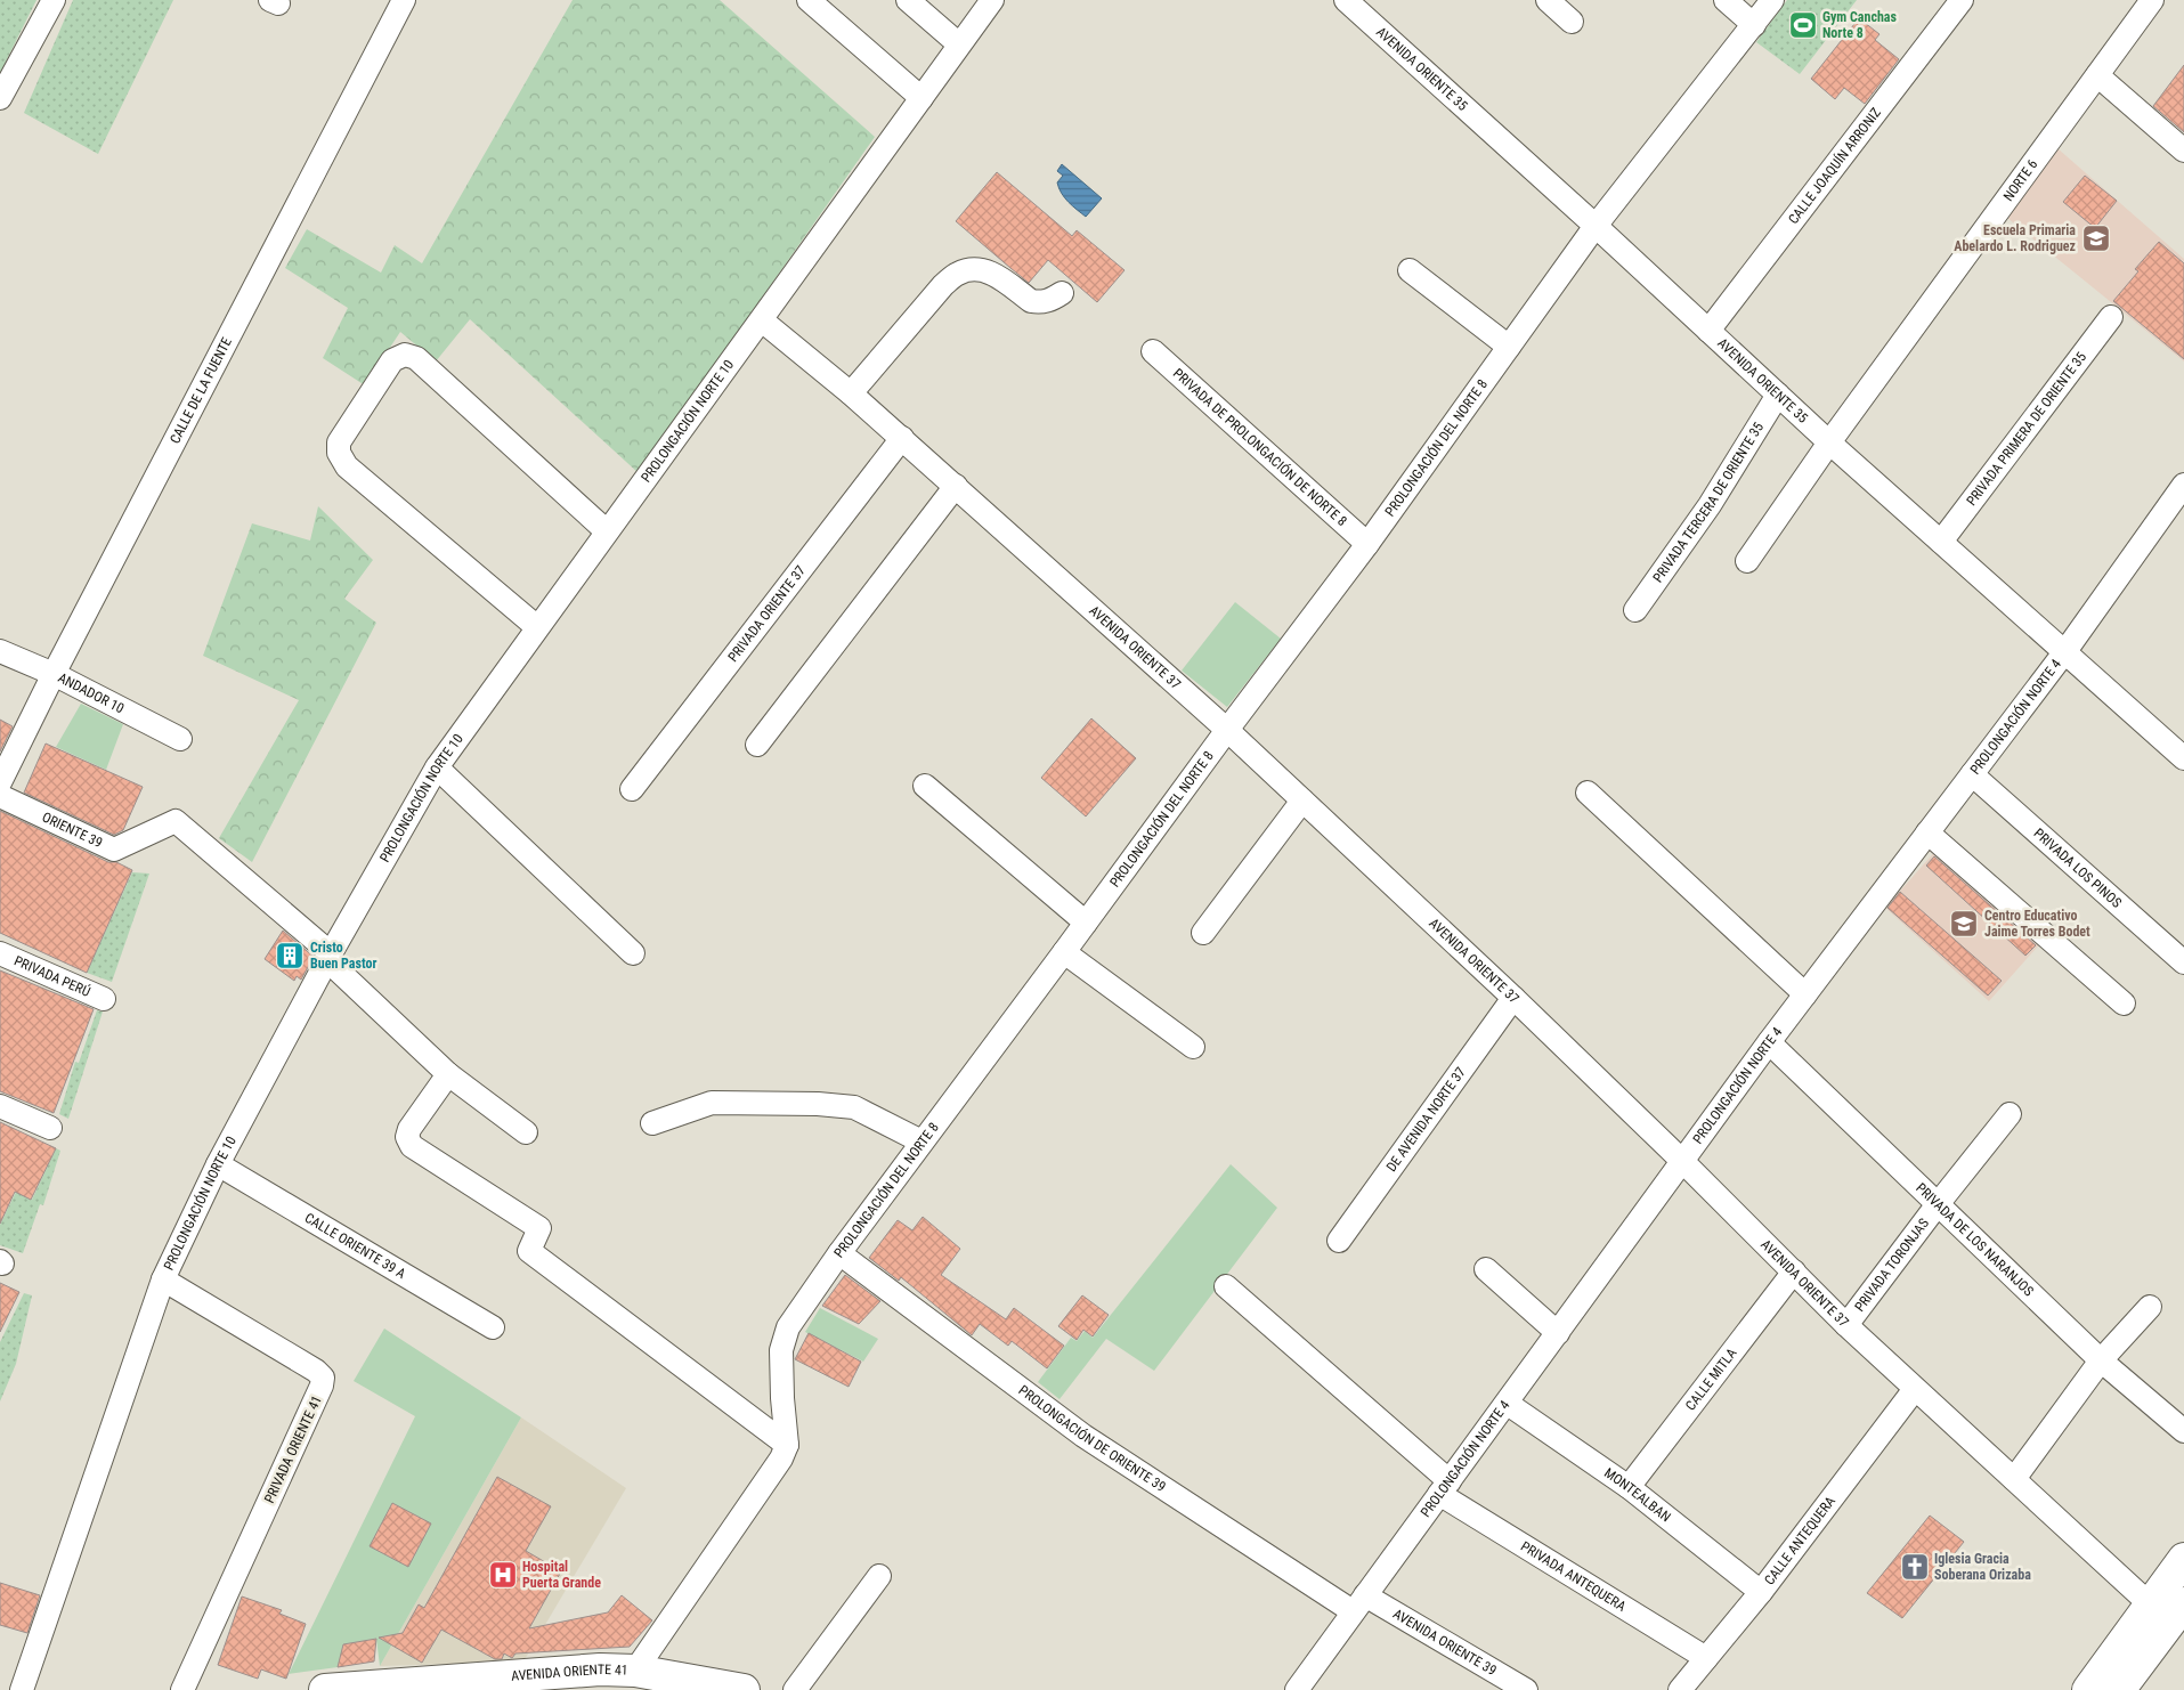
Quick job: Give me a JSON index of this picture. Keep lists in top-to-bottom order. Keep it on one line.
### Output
{"streets":{"street":["AVENIDA ORIENTE 35","CALLE JOAQUÍN ARRONIZ","NORTE 6","CALLE DE LA FUENTE","PROLONGACIÓN NORTE 10","PRIVADA PRIMERA DE ORIENTE 35","PRIVADA DE PROLONGACIÓN DE NORTE 8","PROLONGACIÓN DEL NORTE 8","PRIVADA TERCERA DE ORIENTE 35","PRIVADA ORIENTE 37","AVENIDA ORIENTE 37","ANDADOR 10","PROLONGACIÓN NORTE 4","ORIENTE 39","PRIVADA LOS PINOS","PRIVADA PERÚ","DE AVENIDA NORTE 37","PRIVADA DE LOS NARANJOS","CALLE ORIENTE 39 A","PRIVADA TORONJAS","CALLE MITLA","PROLONGACIÓN DE ORIENTE 39","PRIVADA ORIENTE 41","MONTEALBAN","CALLE ANTEQUERA","PRIVADA ANTEQUERA","AVENIDA ORIENTE 39","AVENIDA ORIENTE 41"]},"crossings":[["AVENIDA ORIENTE 35","CALLE JOAQUÍN ARRONIZ"],["AVENIDA ORIENTE 35","NORTE 6"],["AVENIDA ORIENTE 35","PRIVADA PRIMERA DE ORIENTE 35"],["AVENIDA ORIENTE 35","PROLONGACIÓN DEL NORTE 8"],["AVENIDA ORIENTE 35","PRIVADA TERCERA DE ORIENTE 35"],["AVENIDA ORIENTE 35","PROLONGACIÓN NORTE 4"],["CALLE DE LA FUENTE","ANDADOR 10"],["PROLONGACIÓN NORTE 10","AVENIDA ORIENTE 37"],["PROLONGACIÓN NORTE 10","ORIENTE 39"],["PROLONGACIÓN NORTE 10","CALLE ORIENTE 39 A"],["PROLONGACIÓN NORTE 10","PRIVADA ORIENTE 41"],["PRIVADA DE PROLONGACIÓN DE NORTE 8","PROLONGACIÓN DEL NORTE 8"],["PROLONGACIÓN DEL NORTE 8","AVENIDA ORIENTE 37"],["PROLONGACIÓN DEL NORTE 8","PROLONGACIÓN DE ORIENTE 39"],["PRIVADA ORIENTE 37","AVENIDA ORIENTE 37"],["AVENIDA ORIENTE 37","PROLONGACIÓN NORTE 4"],["AVENIDA ORIENTE 37","DE AVENIDA NORTE 37"],["AVENIDA ORIENTE 37","PRIVADA TORONJAS"],["AVENIDA ORIENTE 37","CALLE MITLA"],["AVENIDA ORIENTE 37","CALLE ANTEQUERA"],["PROLONGACIÓN NORTE 4","PRIVADA LOS PINOS"],["PROLONGACIÓN NORTE 4","PRIVADA DE LOS NARANJOS"],["PROLONGACIÓN NORTE 4","PROLONGACIÓN DE ORIENTE 39"],["PROLONGACIÓN NORTE 4","MONTEALBAN"],["PROLONGACIÓN NORTE 4","PRIVADA ANTEQUERA"],["PROLONGACIÓN NORTE 4","AVENIDA ORIENTE 39"],["PRIVADA DE LOS NARANJOS","PRIVADA TORONJAS"],["CALLE MITLA","MONTEALBAN"],["PROLONGACIÓN DE ORIENTE 39","AVENIDA ORIENTE 39"],["MONTEALBAN","CALLE ANTEQUERA"],["CALLE ANTEQUERA","PRIVADA ANTEQUERA"]],"places":{"sports":["Gym Canchas Norte 8"],"school or university":["Escuela Primaria Abelardo L. Rodriguez","Centro Educativo Jaime Torres Bodet"],"building":["Cristo Buen Pastor"],"church":["Iglesia Gracia Soberana Orizaba"],"hospital":["Hospital Puerta Grande"]}}
